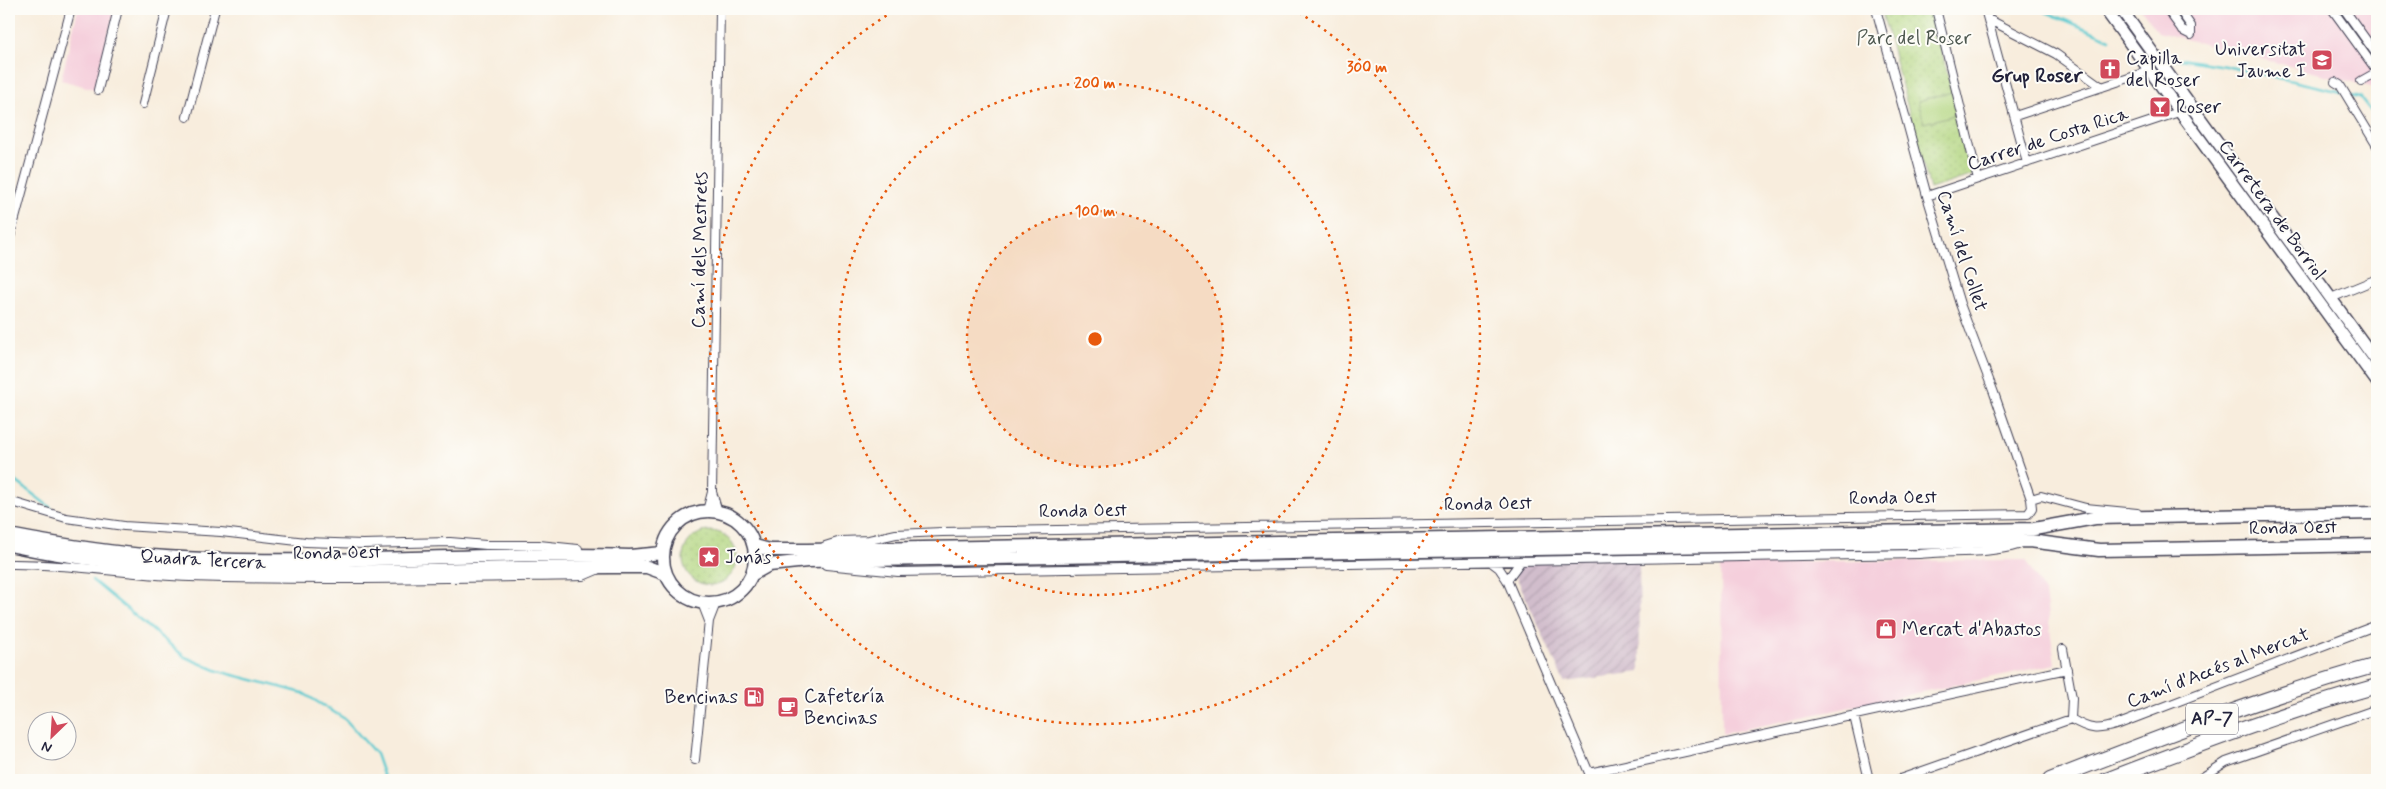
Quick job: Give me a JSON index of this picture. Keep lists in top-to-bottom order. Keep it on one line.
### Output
{"streets":{"highway":["AP-7"],"main road":["Carretera de Borriol","Ronda Oest"],"street":["Carrer de Costa Rica","Camí dels Mestrets","Camí del Collet","Quadra Tercera","Camí d'Accés al Mercat"]},"crossings":[["Carrer de Costa Rica","Carretera de Borriol"],["Carrer de Costa Rica","Camí del Collet"],["Camí dels Mestrets","Ronda Oest"],["Camí del Collet","Ronda Oest"],["Ronda Oest","Quadra Tercera"]],"districts":["Grup Roser"],"parks":["Parc del Roser"],"places":{"school or university":["Universitat Jaume I"],"church":["Capilla del Roser"],"bar":["Roser"],"place":["Jonás"],"shop":["Mercat d'Abastos"],"fuel station":["Bencinas"],"cafe":["Cafetería Bencinas"]},"north":"bottom left","rings":["300 m","200 m","100 m"]}
